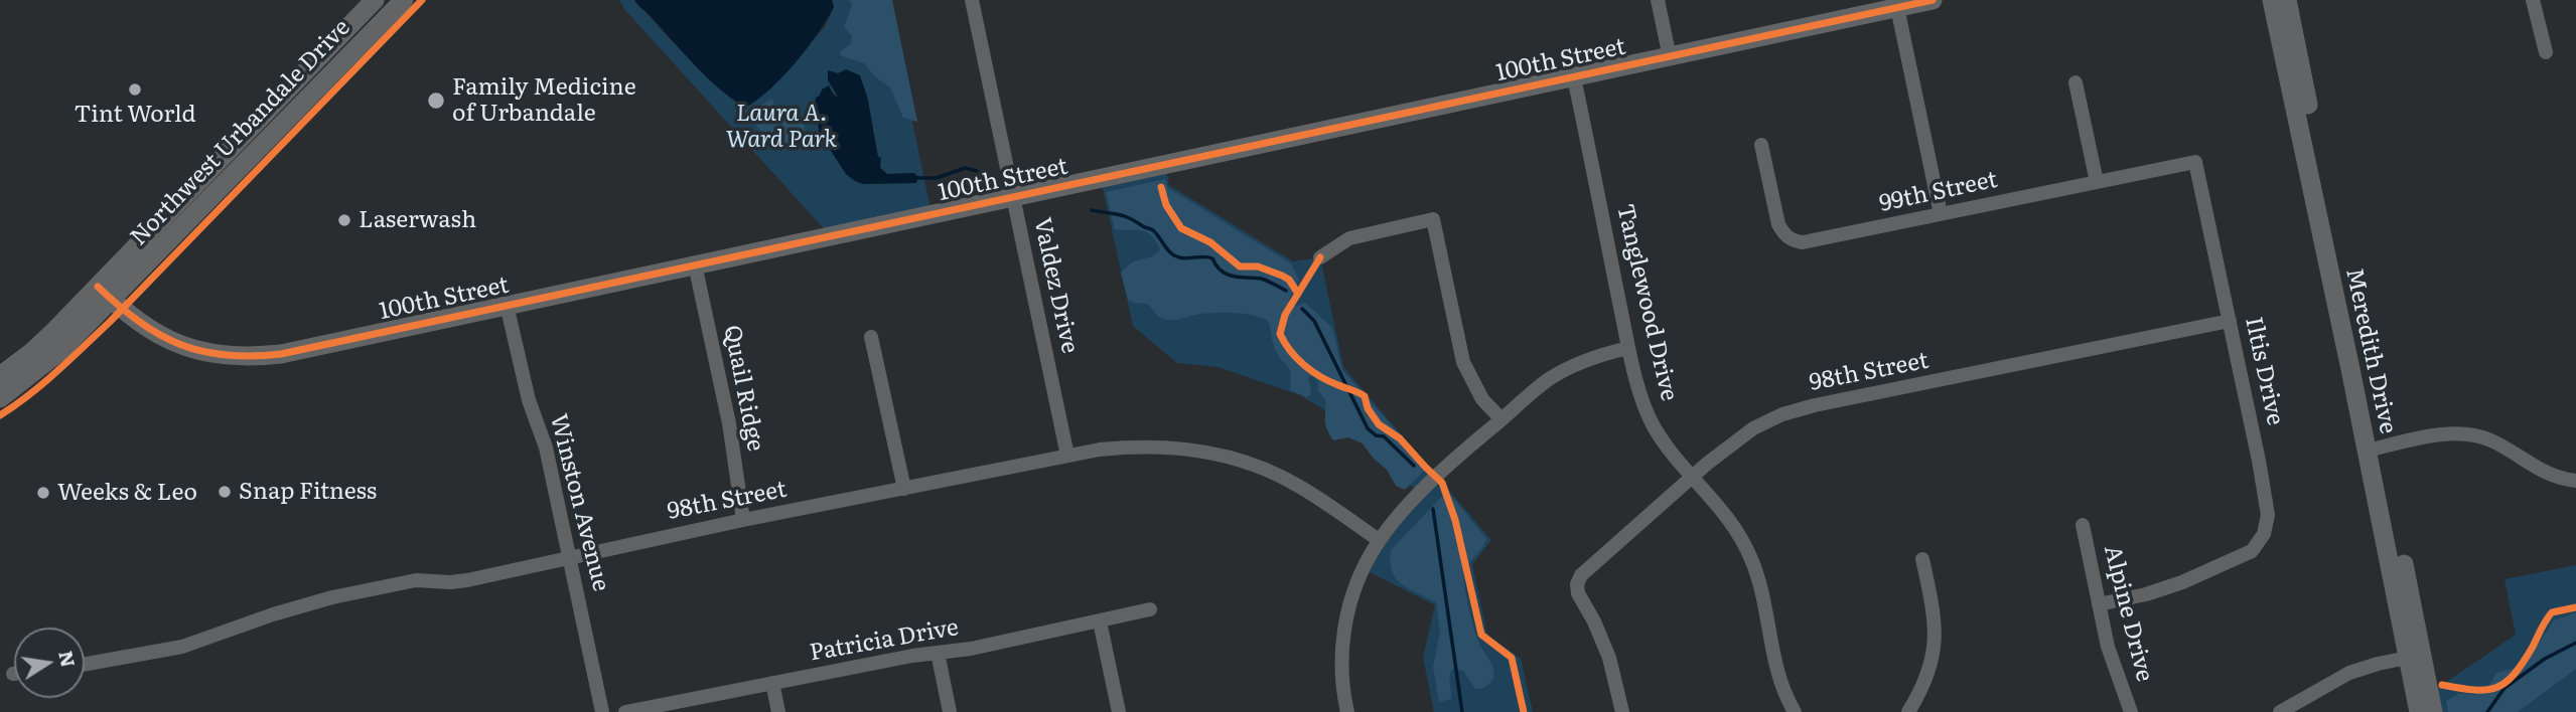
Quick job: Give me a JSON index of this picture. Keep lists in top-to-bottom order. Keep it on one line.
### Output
{"streets":{"main road":["100th Street","Northwest Urbandale Drive","Meredith Drive"],"street":["99th Street","Valdez Drive","Tanglewood Drive","Iltis Drive","98th Street","Quail Ridge","Winston Avenue","Alpine Drive","Patricia Drive"]},"crossings":[["100th Street","Northwest Urbandale Drive"],["100th Street","Valdez Drive"],["100th Street","Tanglewood Drive"],["100th Street","Quail Ridge"],["100th Street","Winston Avenue"],["99th Street","Iltis Drive"],["Valdez Drive","98th Street"],["Tanglewood Drive","98th Street"],["Iltis Drive","98th Street"],["Iltis Drive","Alpine Drive"],["98th Street","Quail Ridge"],["98th Street","Winston Avenue"]],"parks":["Laura A. Ward Park"],"places":["Tint World","Family Medicine of Urbandale","Laserwash","Snap Fitness","Weeks & Leo"],"north":"right"}
